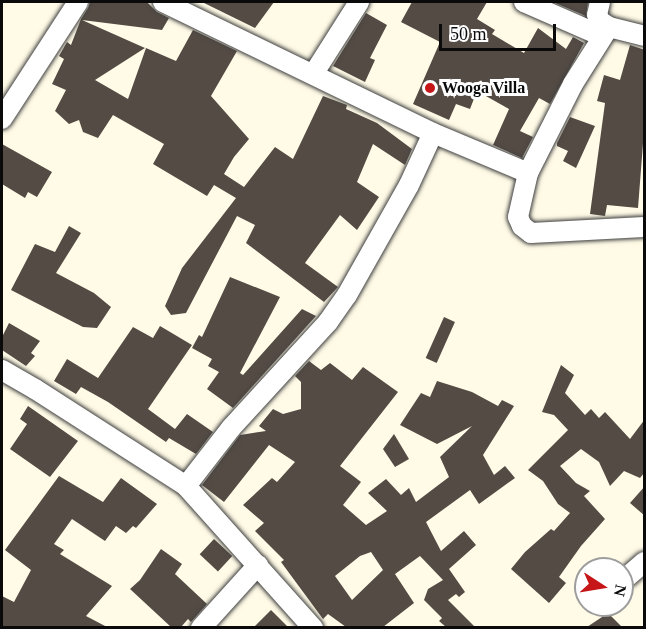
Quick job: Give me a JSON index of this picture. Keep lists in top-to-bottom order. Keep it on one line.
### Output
{"places":["Wooga Villa"],"scale_bar":"50 m","north":"right"}
